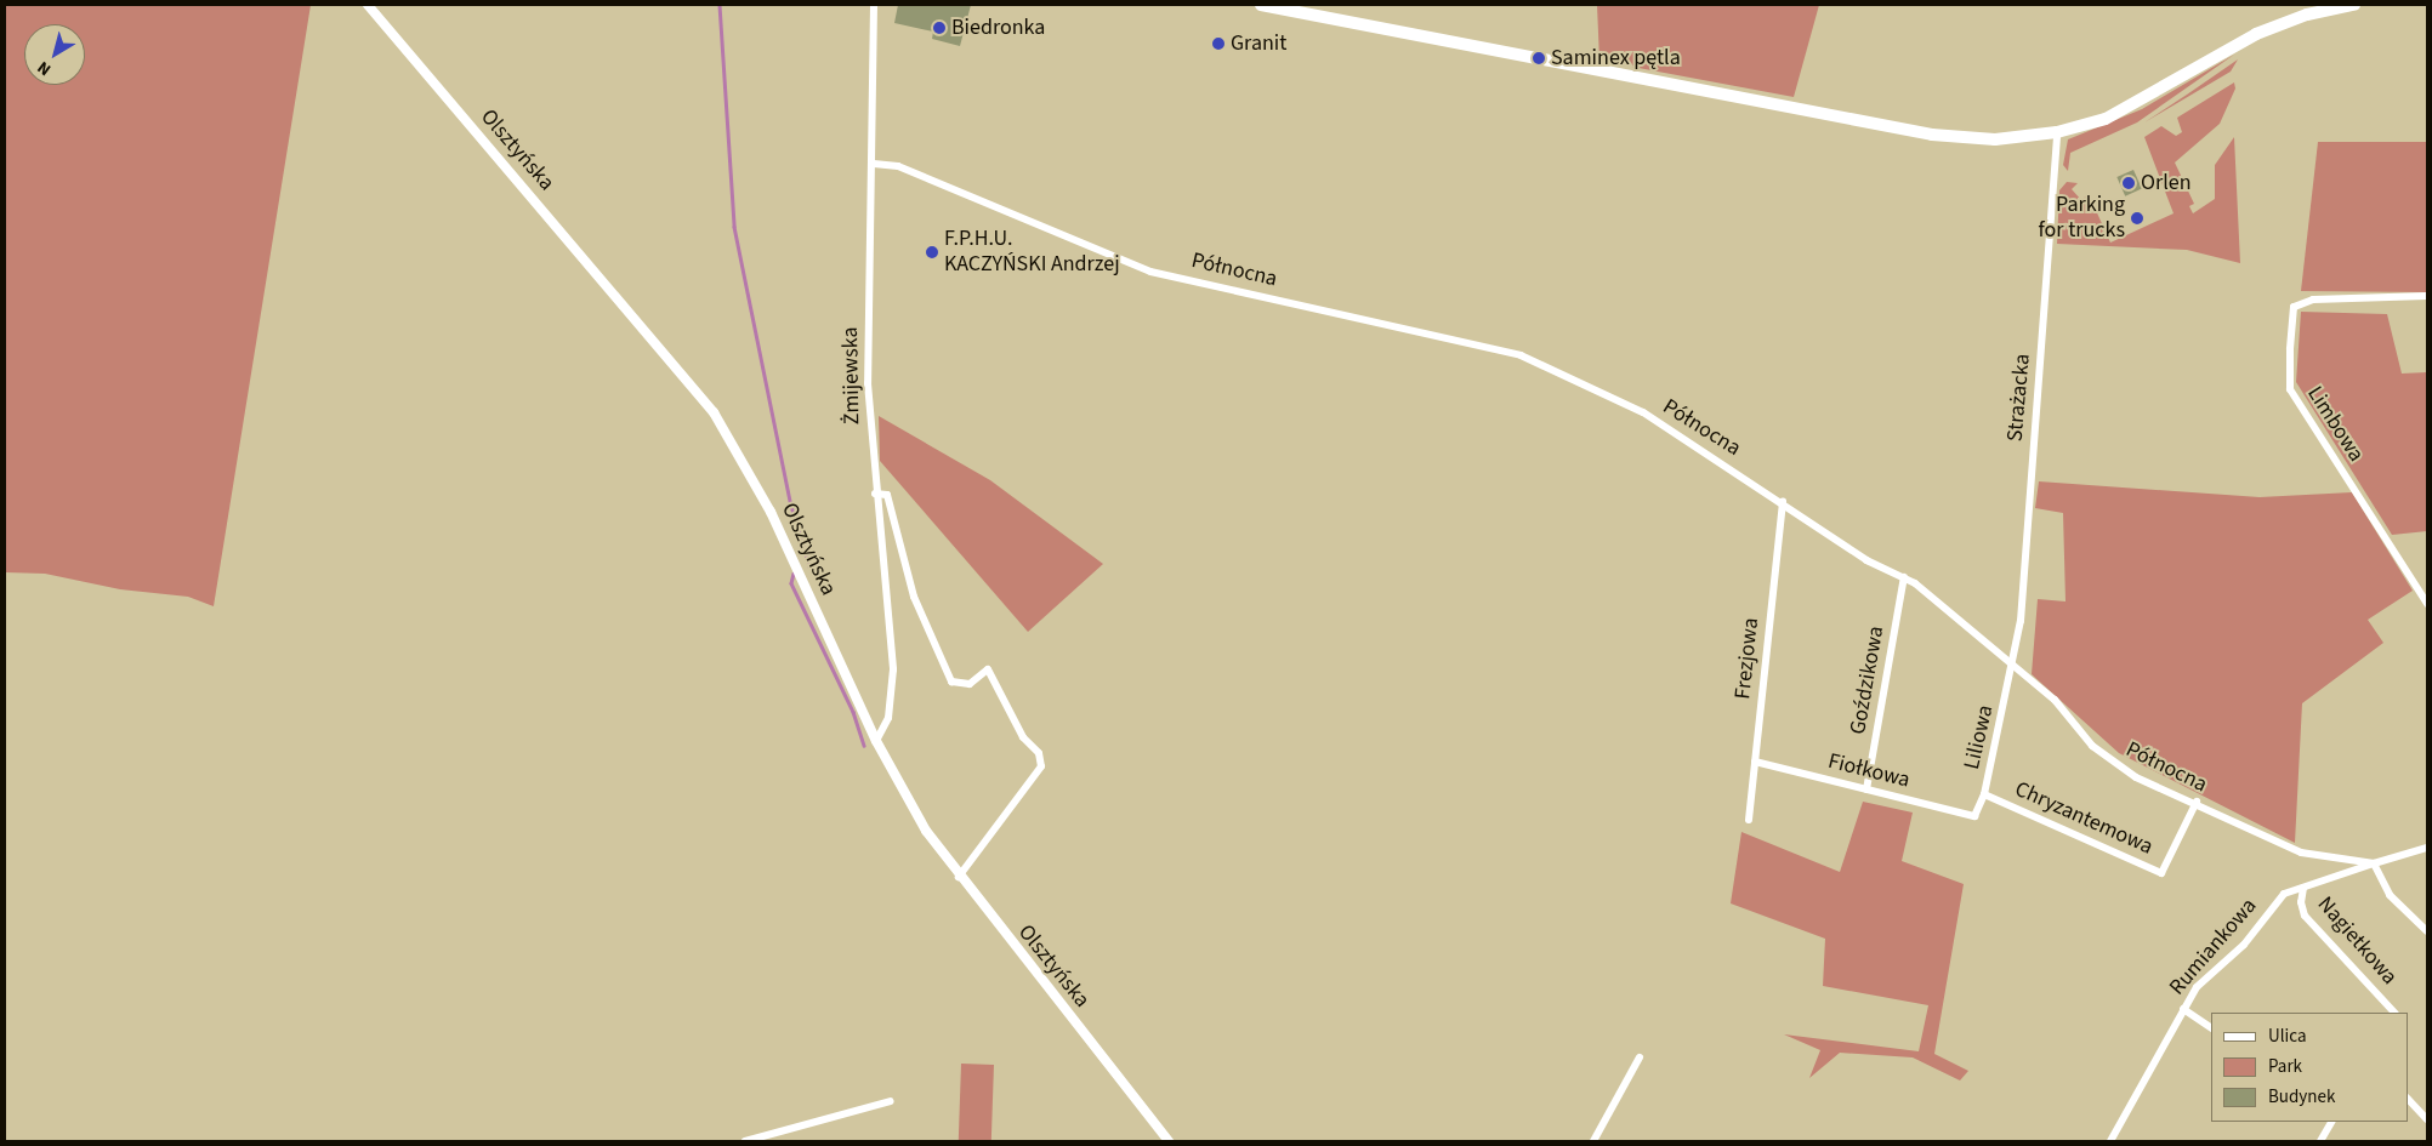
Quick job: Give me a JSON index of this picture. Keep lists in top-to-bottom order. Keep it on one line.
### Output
{"streets":{"street":["Olsztyńska","Północna","Żmijewska","Strażacka","Limbowa","Frezjowa","Goździkowa","Liliowa","Fiołkowa","Chryzantemowa","Nagietkowa","Rumiankowa"]},"crossings":[["Olsztyńska","Żmijewska"],["Północna","Żmijewska"],["Północna","Strażacka"],["Północna","Frezjowa"],["Północna","Goździkowa"],["Północna","Liliowa"],["Północna","Chryzantemowa"],["Północna","Rumiankowa"],["Strażacka","Liliowa"],["Frezjowa","Fiołkowa"],["Goździkowa","Fiołkowa"],["Liliowa","Fiołkowa"],["Liliowa","Chryzantemowa"],["Nagietkowa","Rumiankowa"]],"places":["Biedronka","Granit","Saminex pętla","Orlen","Parking for trucks","F.P.H.U. KACZYŃSKI Andrzej"],"legend":["Ulica","Park","Budynek"],"north":"bottom left"}
